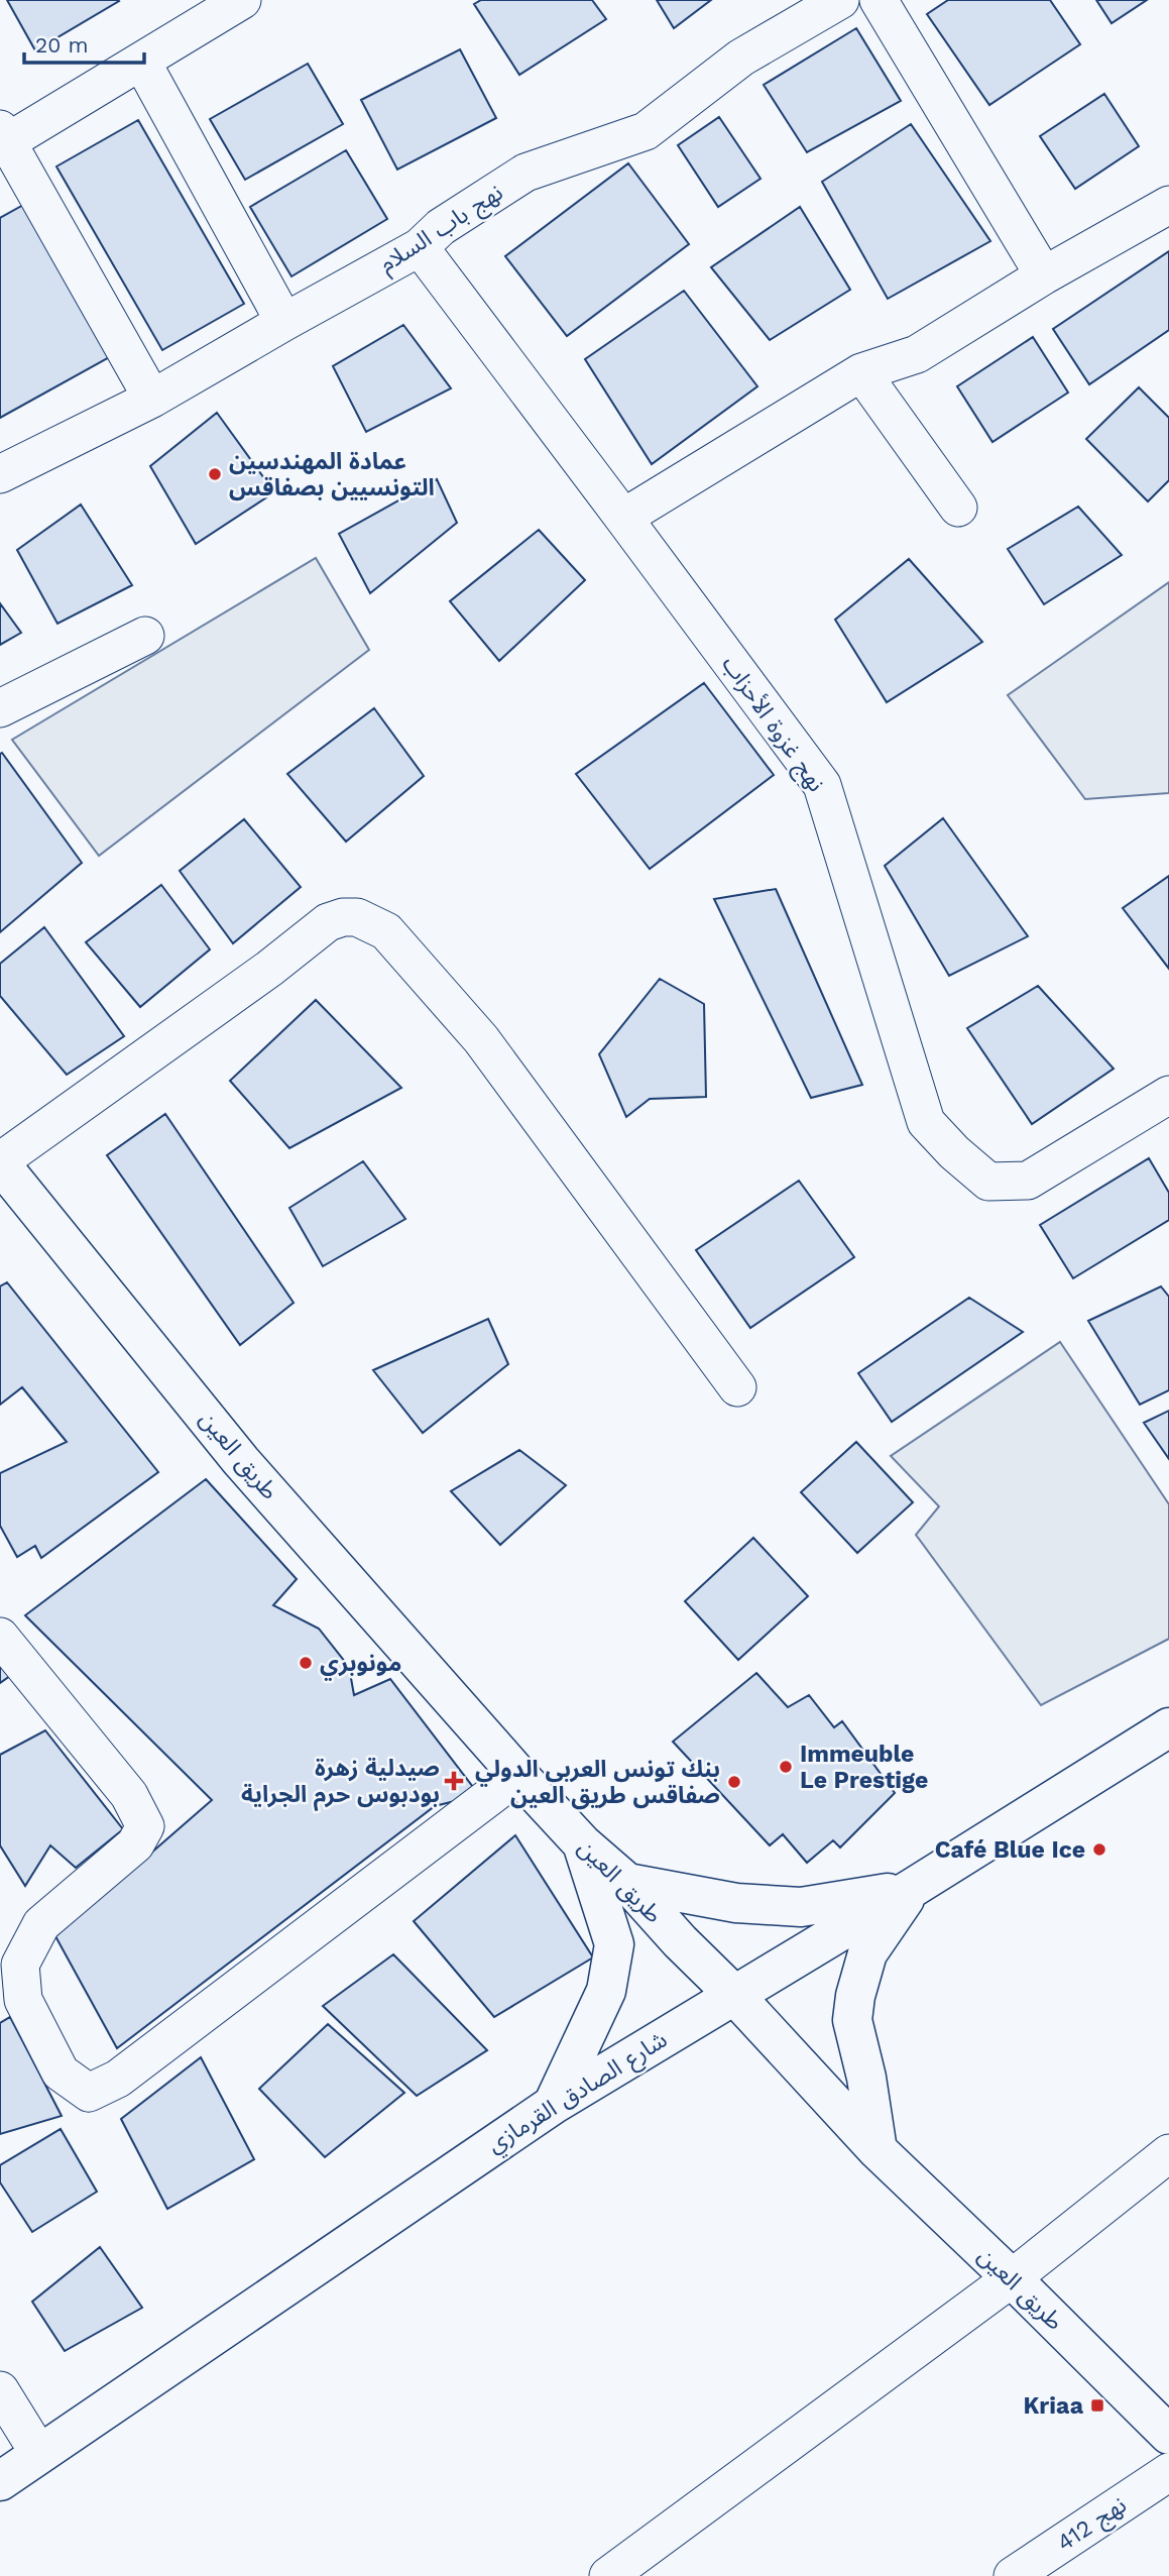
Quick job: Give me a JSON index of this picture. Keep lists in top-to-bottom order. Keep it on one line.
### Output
{"streets":{"main road":["طريق العين","شارع الصادق القرمازي"],"street":["نهج باب السلام","نهج غزوة الأحزاب","نهج 412"]},"crossings":[["نهج باب السلام","نهج غزوة الأحزاب"],["طريق العين","شارع الصادق القرمازي"]],"places":{"other":["عمادة المهندسين التونسيين بصفاقس","مونوبري","Immeuble Le Prestige","بنك تونس العربي الدولي صفاقس طريق العين","Café Blue Ice"],"health":["صيدلية زهرة بودبوس حرم الجراية"],"transit":["Kriaa"]},"scale_bar":"20 m"}
